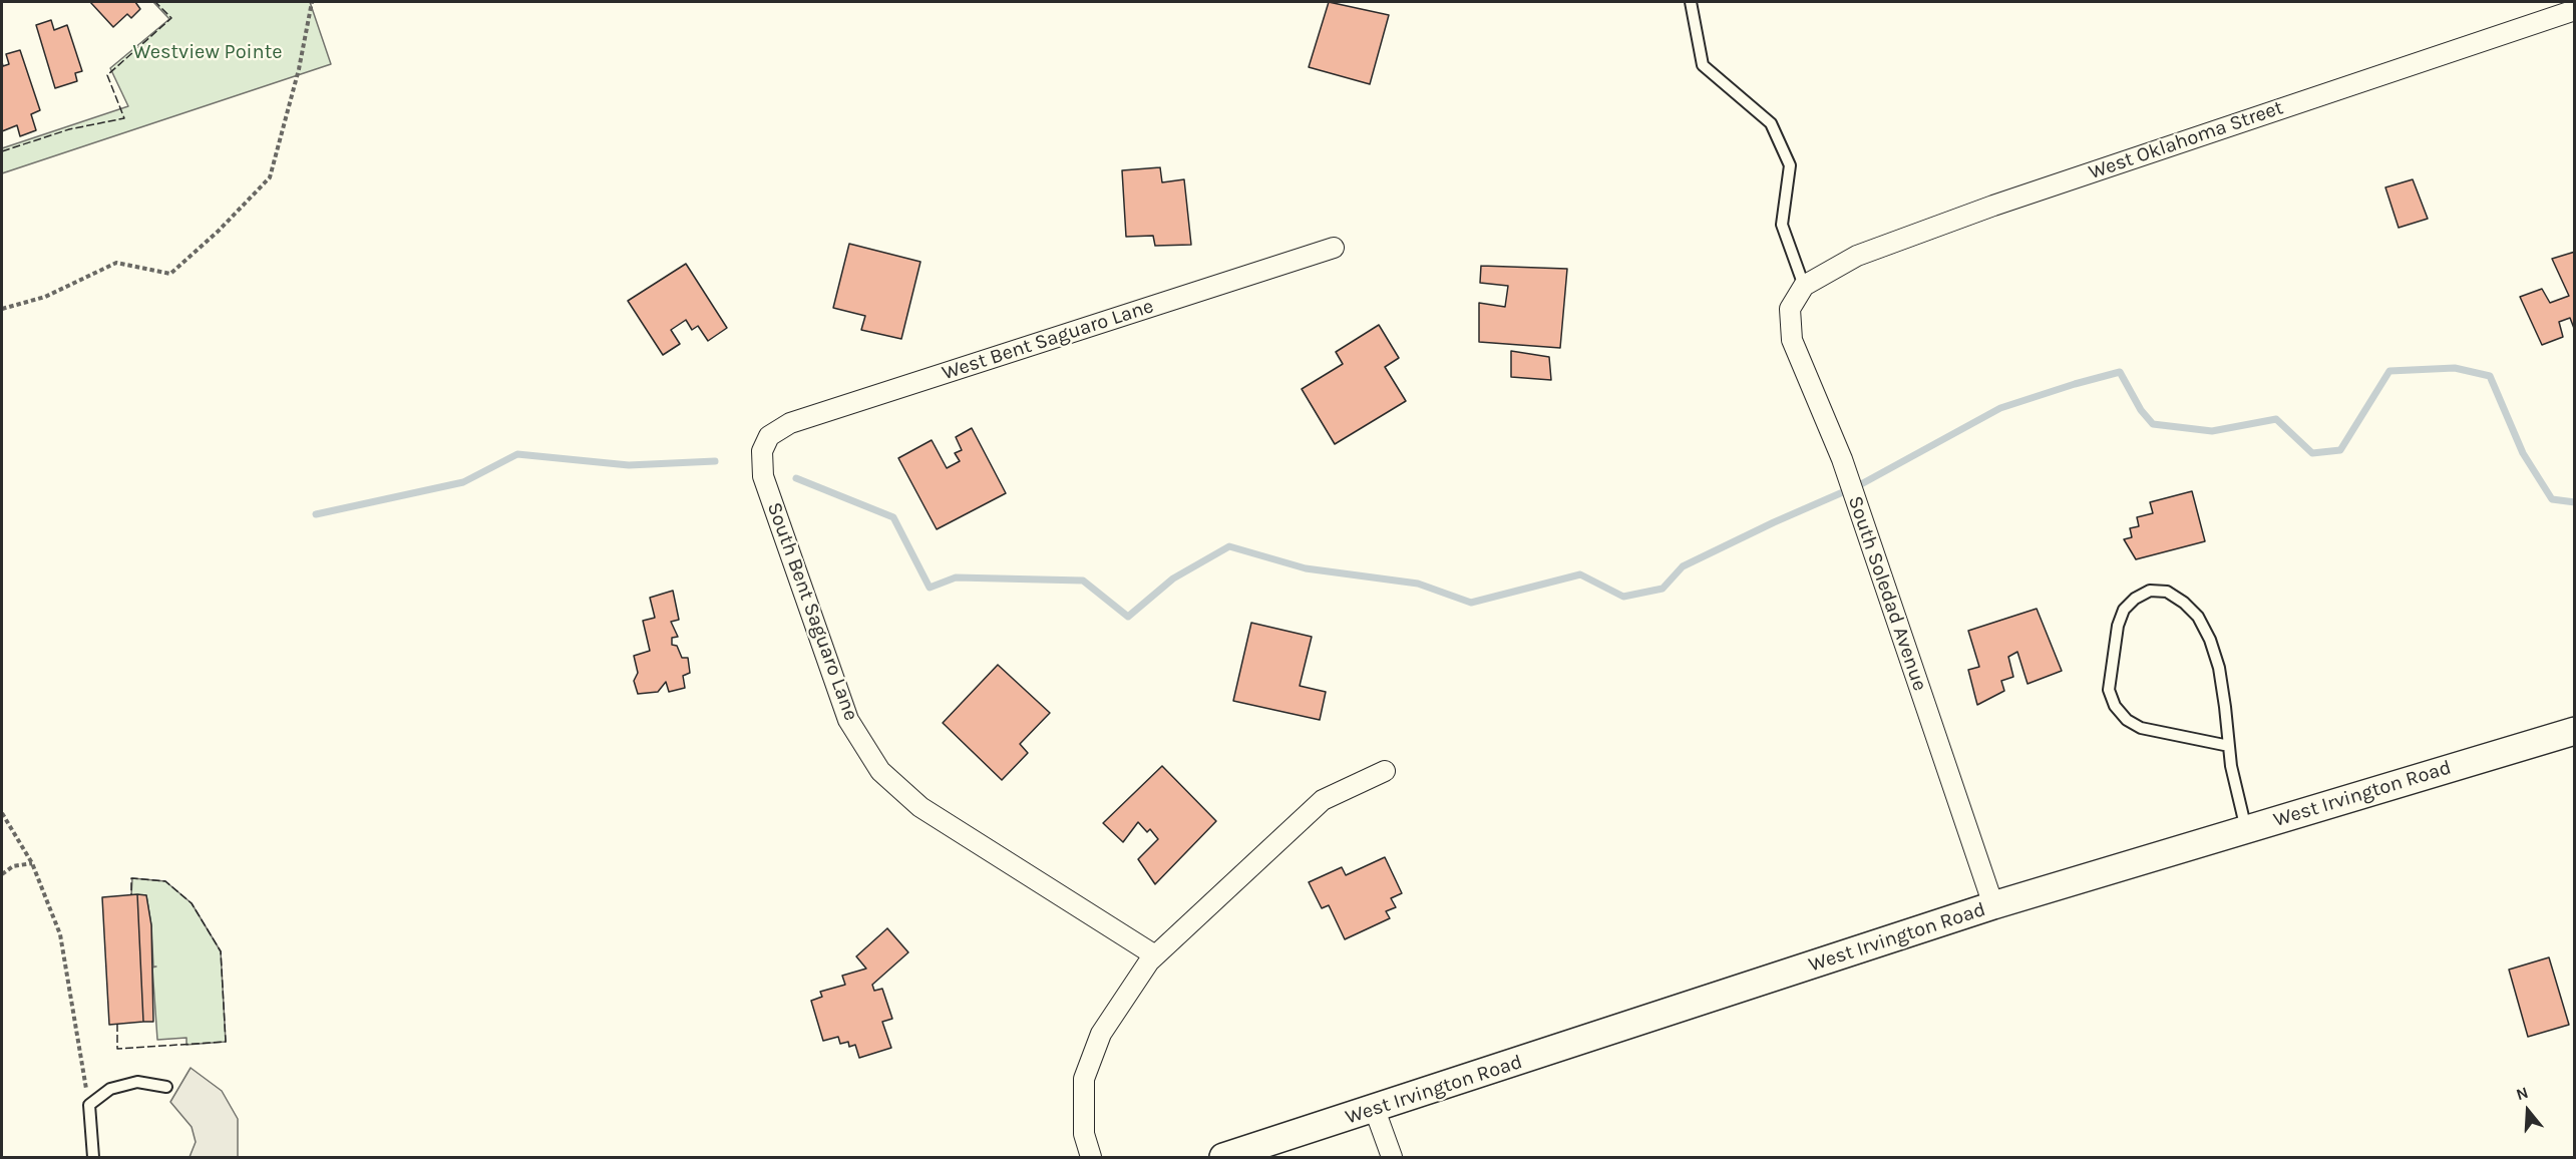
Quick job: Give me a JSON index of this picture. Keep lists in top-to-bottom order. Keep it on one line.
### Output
{"streets":{"main road":["West Irvington Road"],"street":["West Oklahoma Street","West Bent Saguaro Lane","South Soledad Avenue","South Bent Saguaro Lane"]},"crossings":[["West Oklahoma Street","South Soledad Avenue"],["West Bent Saguaro Lane","South Bent Saguaro Lane"],["South Soledad Avenue","West Irvington Road"]],"parks":["Westview Pointe"],"north":"top"}
